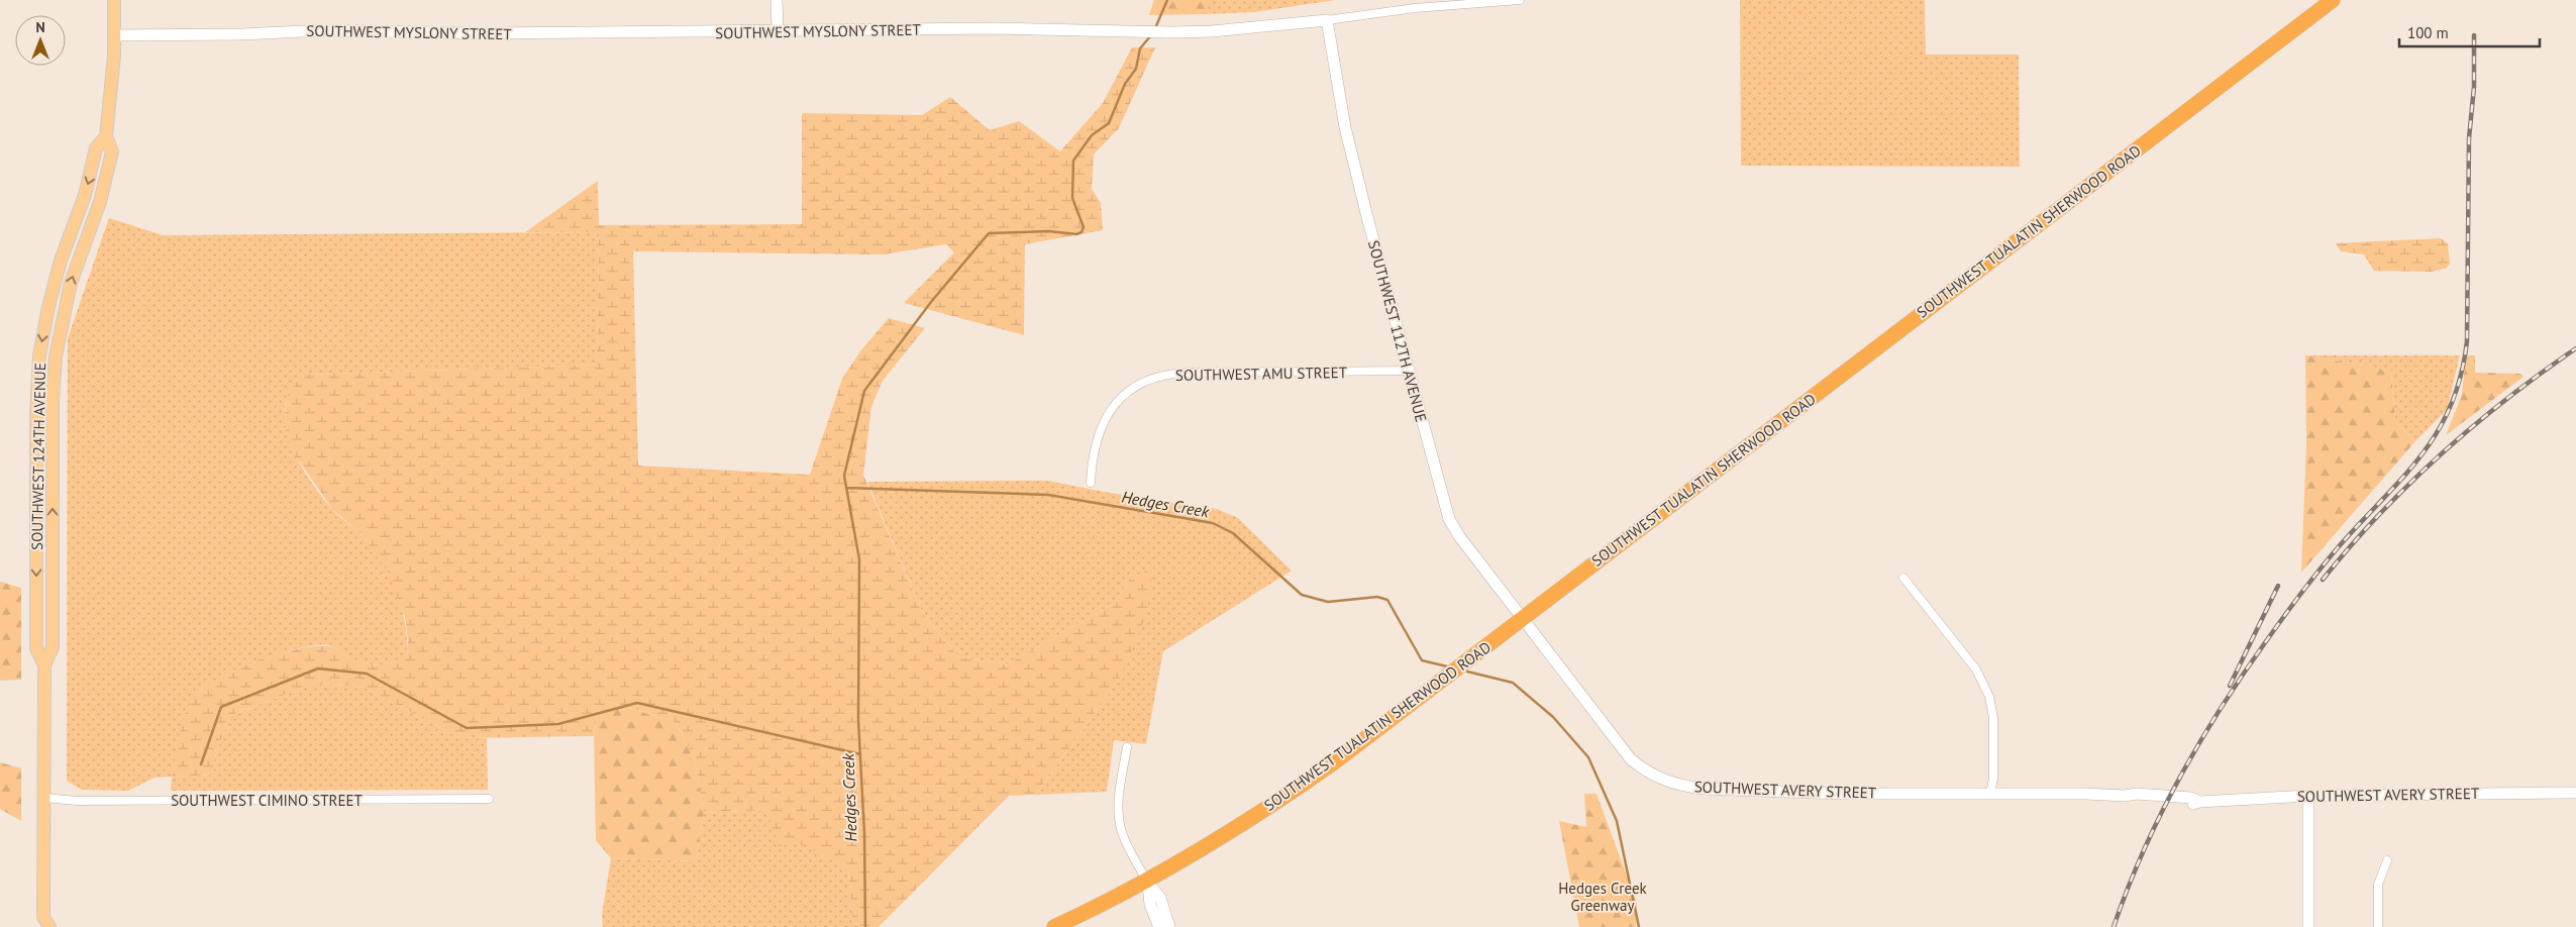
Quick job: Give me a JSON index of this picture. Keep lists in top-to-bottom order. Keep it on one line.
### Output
{"streets":{"highway":["SOUTHWEST TUALATIN SHERWOOD ROAD"],"main road":["SOUTHWEST 124TH AVENUE"],"street":["SOUTHWEST MYSLONY STREET","SOUTHWEST 112TH AVENUE","SOUTHWEST AMU STREET","SOUTHWEST AVERY STREET","SOUTHWEST CIMINO STREET"]},"crossings":[["SOUTHWEST MYSLONY STREET","SOUTHWEST 112TH AVENUE"],["SOUTHWEST MYSLONY STREET","SOUTHWEST 124TH AVENUE"],["SOUTHWEST TUALATIN SHERWOOD ROAD","SOUTHWEST 112TH AVENUE"],["SOUTHWEST TUALATIN SHERWOOD ROAD","SOUTHWEST AVERY STREET"],["SOUTHWEST 112TH AVENUE","SOUTHWEST AMU STREET"],["SOUTHWEST 112TH AVENUE","SOUTHWEST AVERY STREET"],["SOUTHWEST 124TH AVENUE","SOUTHWEST CIMINO STREET"]],"water":["Hedges Creek"],"parks":["Hedges Creek Greenway"],"scale_bar":"100 m","north":"top"}
